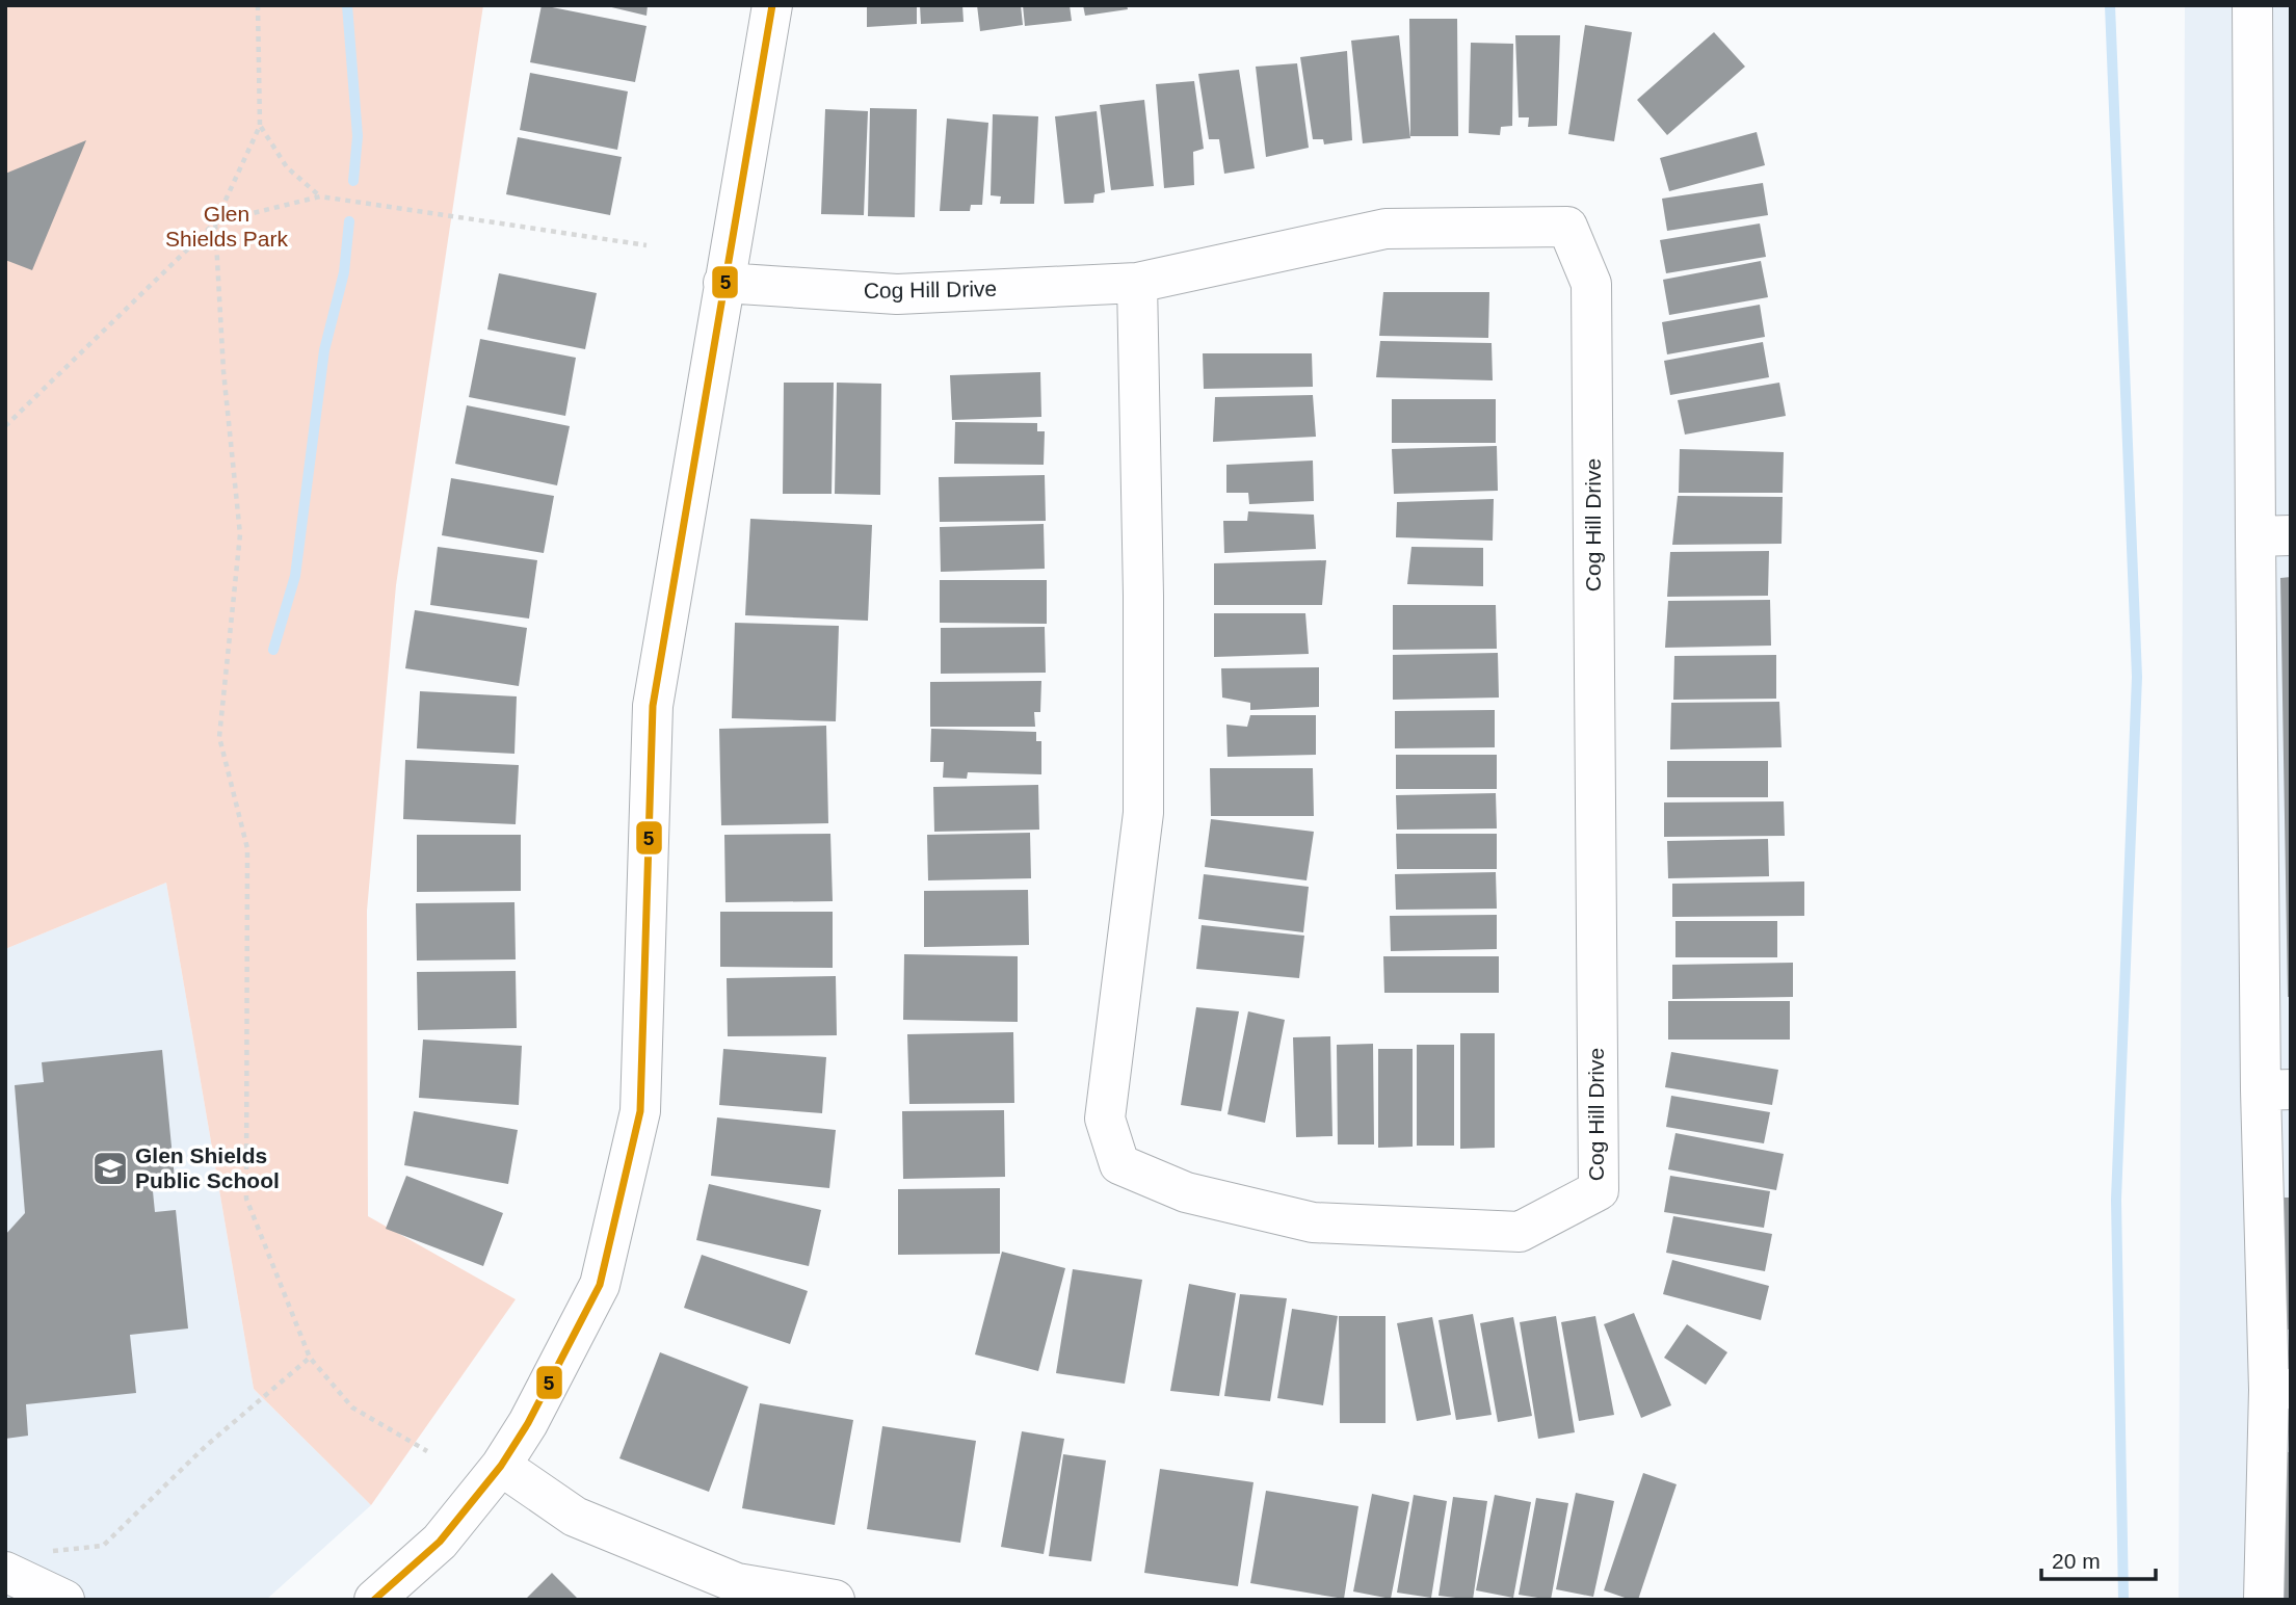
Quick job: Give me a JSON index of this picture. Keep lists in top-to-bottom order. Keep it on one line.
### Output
{"streets":{"street":["Cog Hill Drive"]},"parks":["Glen Shields Park"],"places":{"school or university":["Glen Shields Public School"]},"lines":["transit line 5"],"scale_bar":"20 m"}
